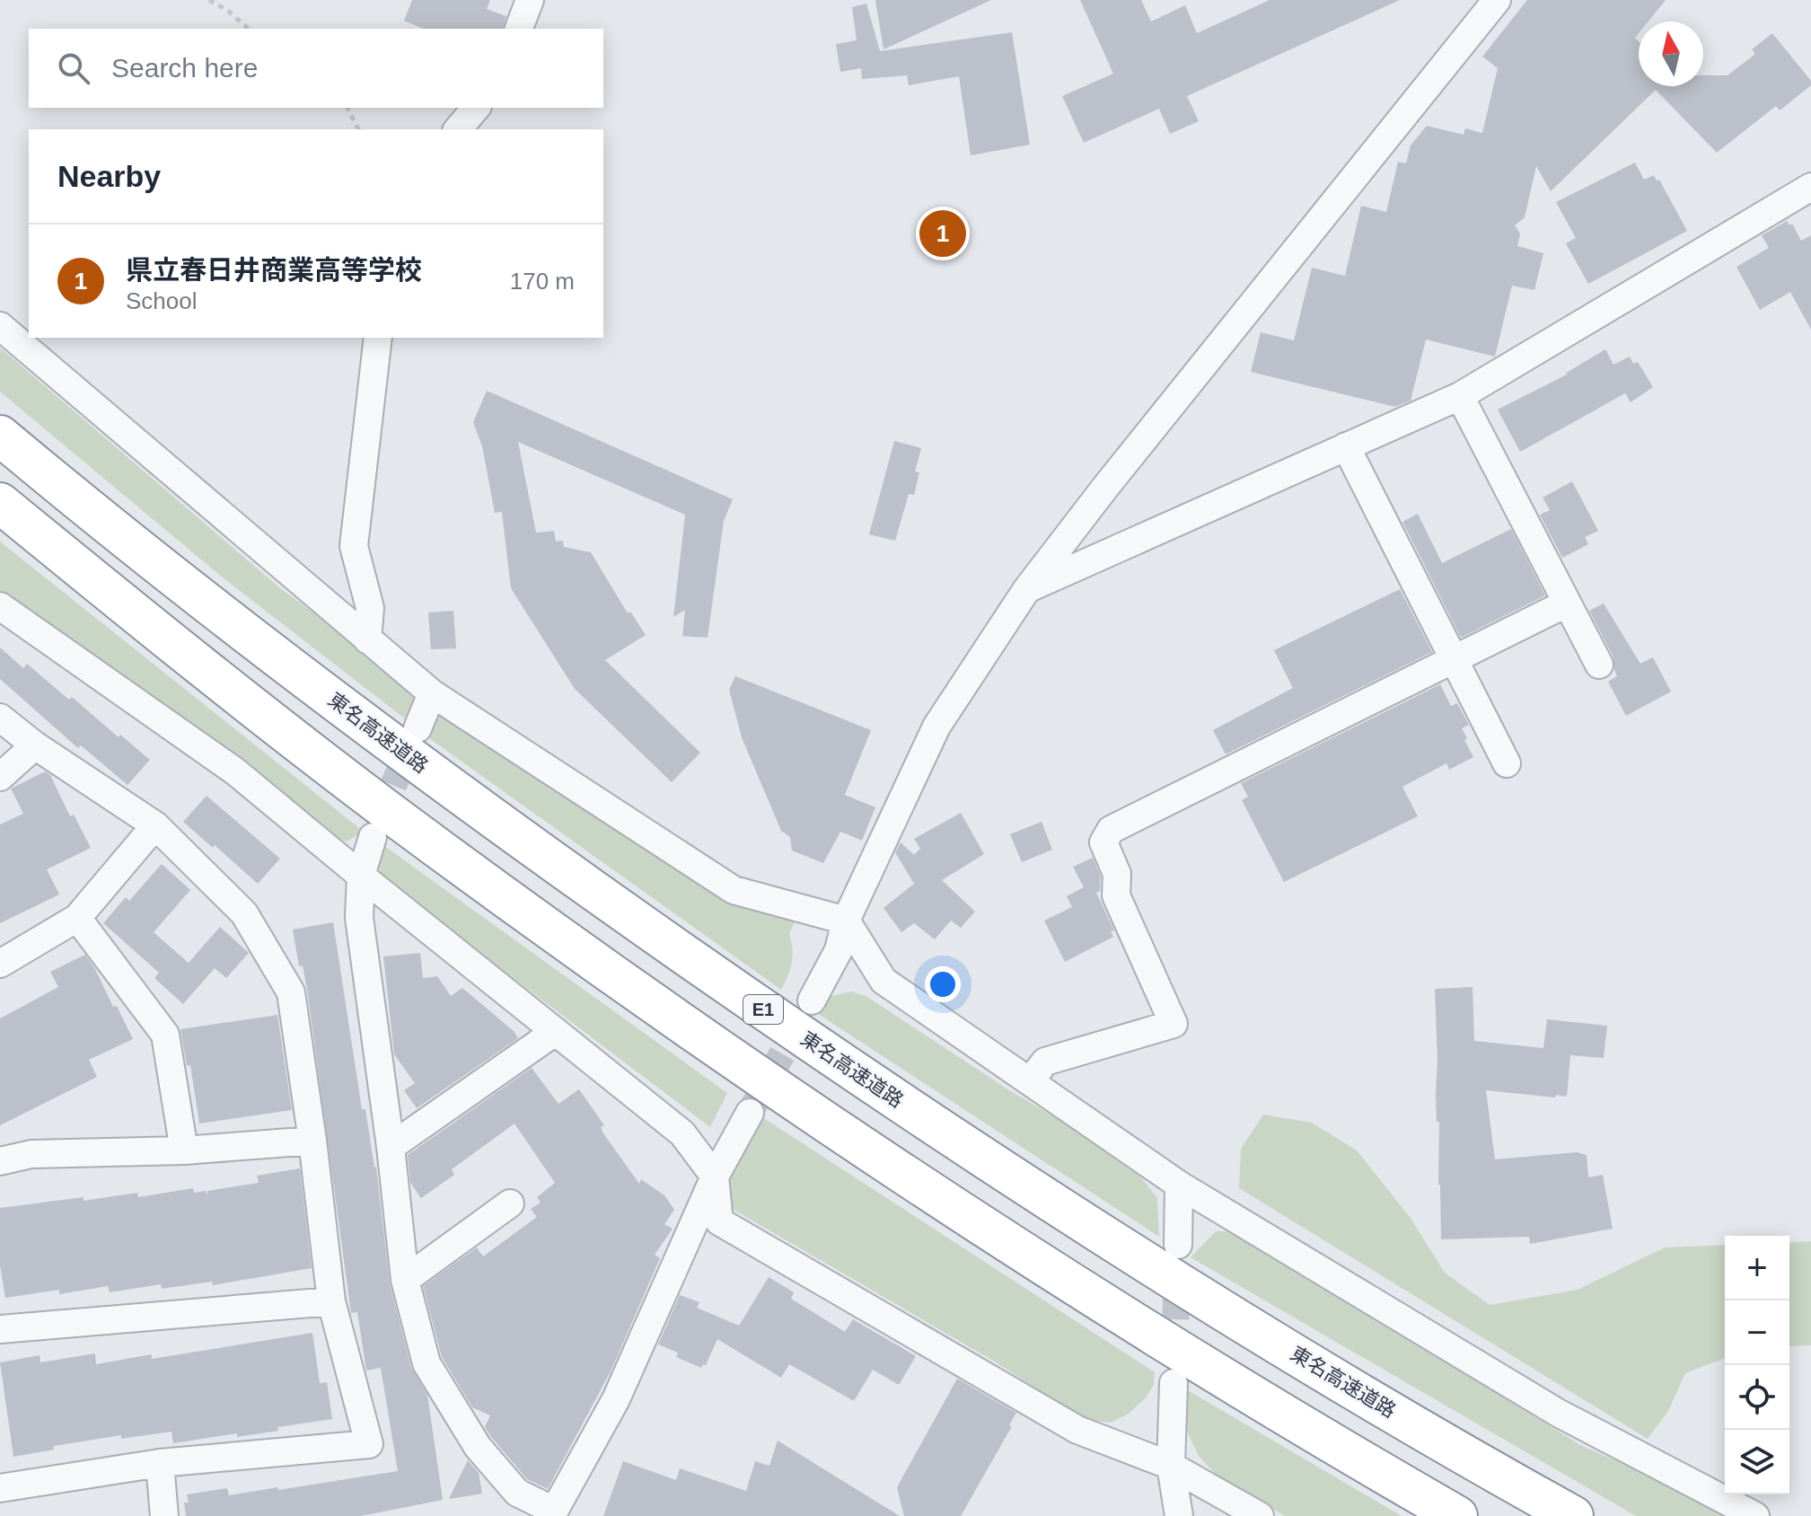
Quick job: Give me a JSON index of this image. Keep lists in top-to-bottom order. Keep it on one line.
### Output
{"streets":{"highway":["東名高速道路","E1"]},"north":"top","page":{"search":"Search here","heading":"Nearby","pins":"1","list":[{"mark":"1","name":"県立春日井商業高等学校","note":"School","value":"170 m"}],"map_buttons":["+","−"]}}
